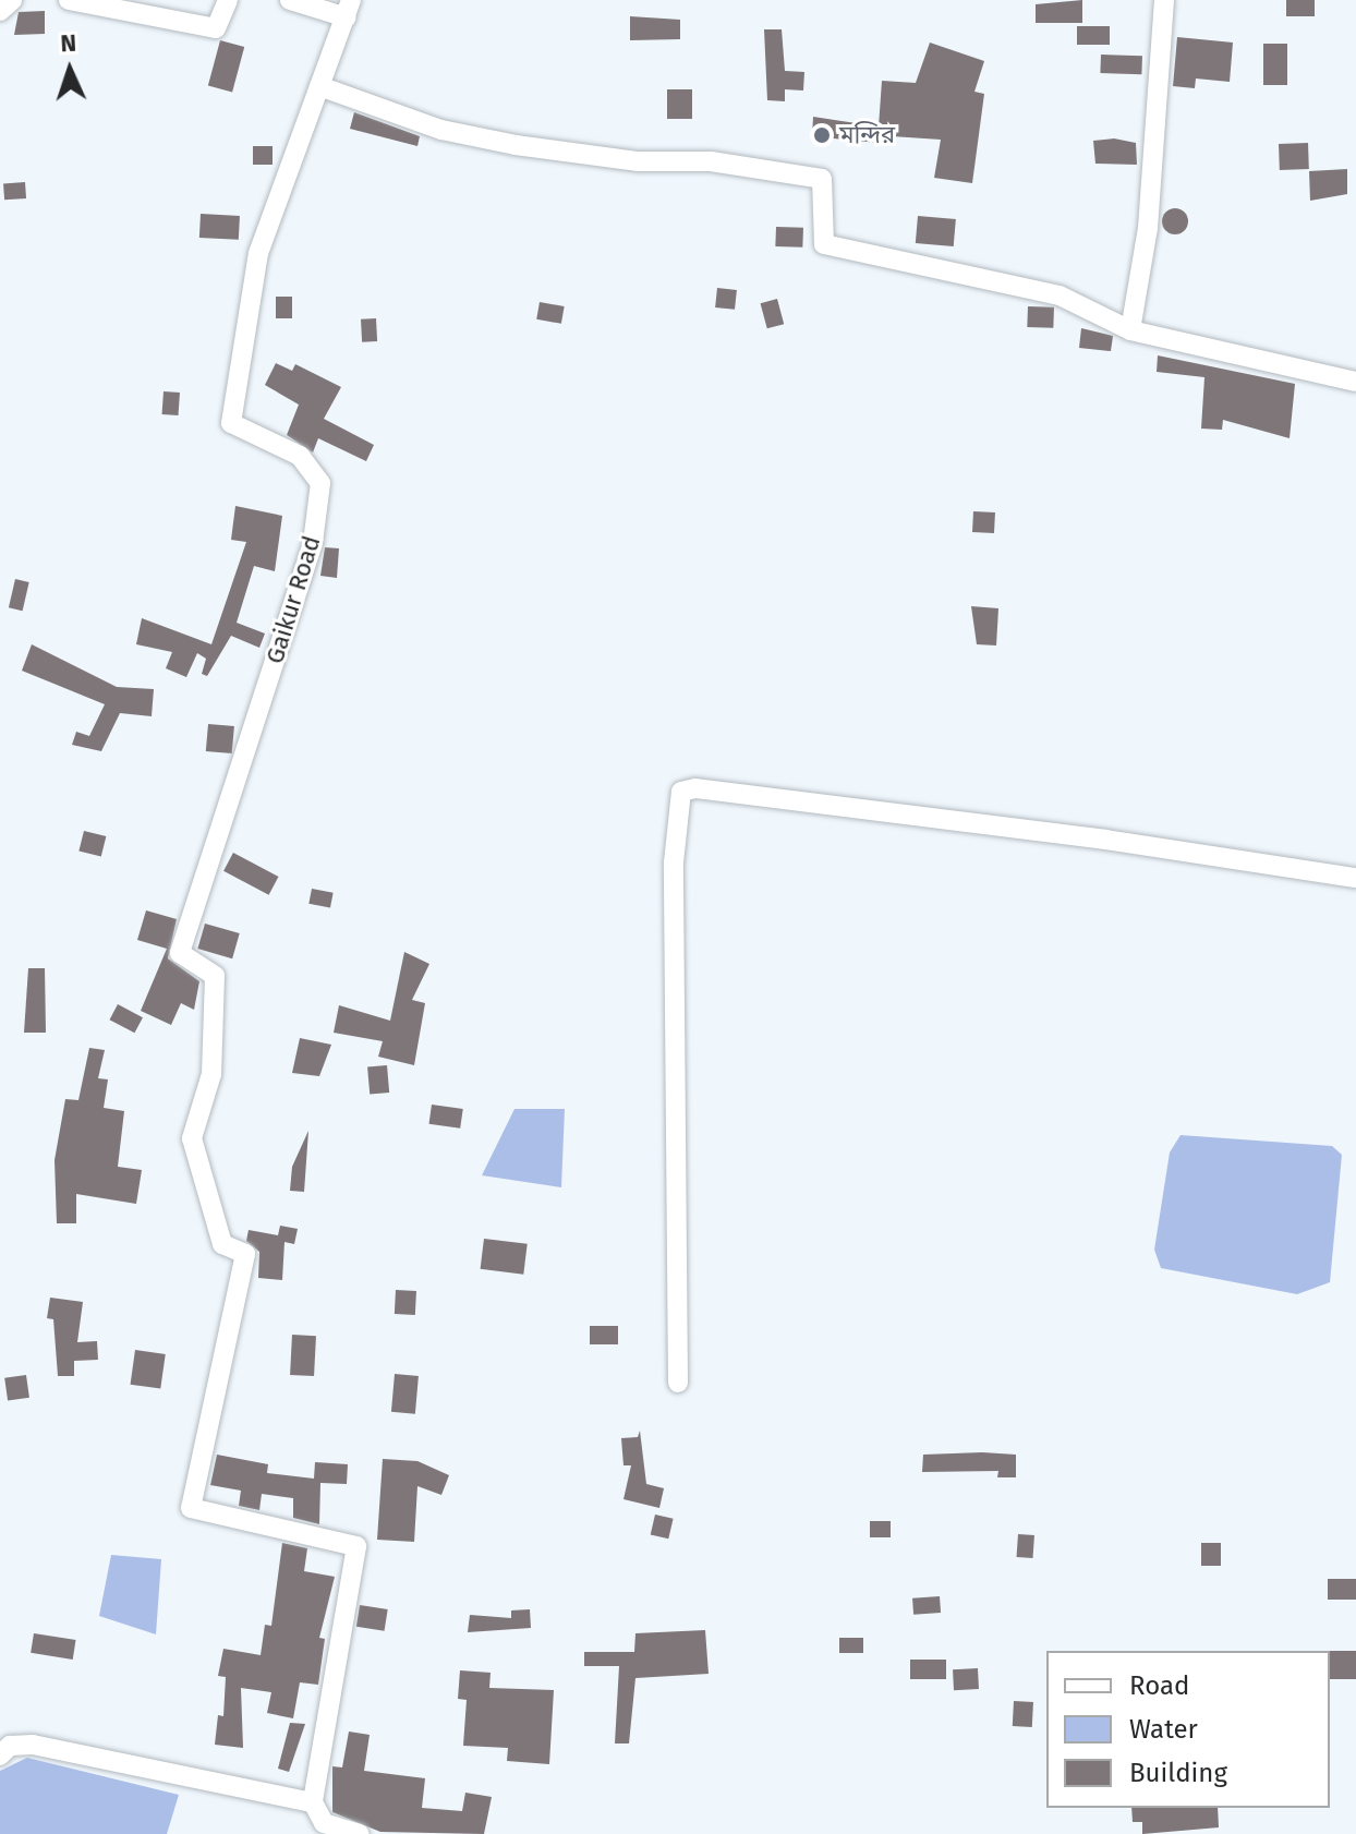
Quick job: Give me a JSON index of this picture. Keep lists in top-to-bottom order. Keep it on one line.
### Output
{"streets":{"street":["Gaikur Road"]},"places":["মন্দির"],"legend":["Road","Water","Building"],"north":"top"}
